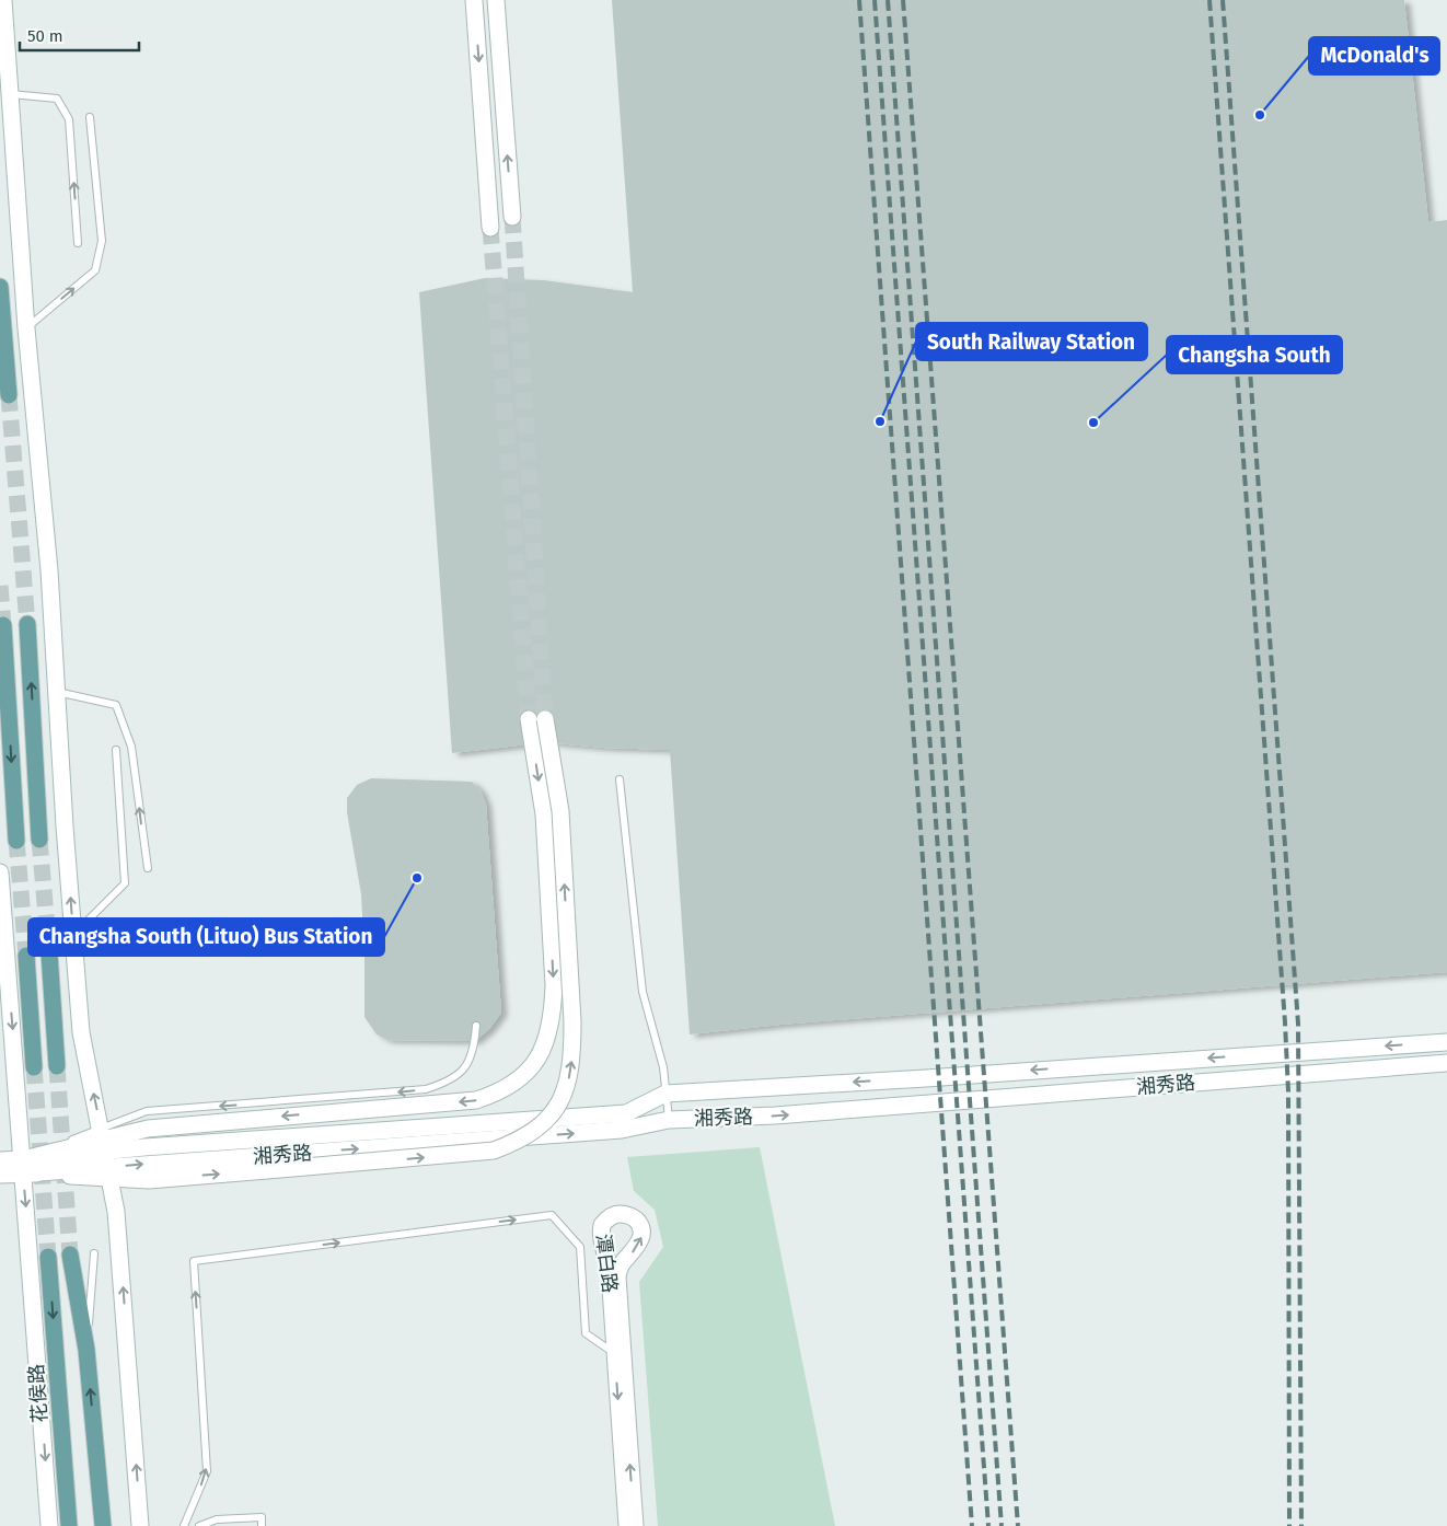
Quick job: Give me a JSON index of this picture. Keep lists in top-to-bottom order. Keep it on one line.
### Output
{"streets":{"main road":["湘秀路","潭白路","花侯路"]},"places":["McDonald's","South Railway Station","Changsha South","Changsha South (Lituo) Bus Station"],"scale_bar":"50 m"}
